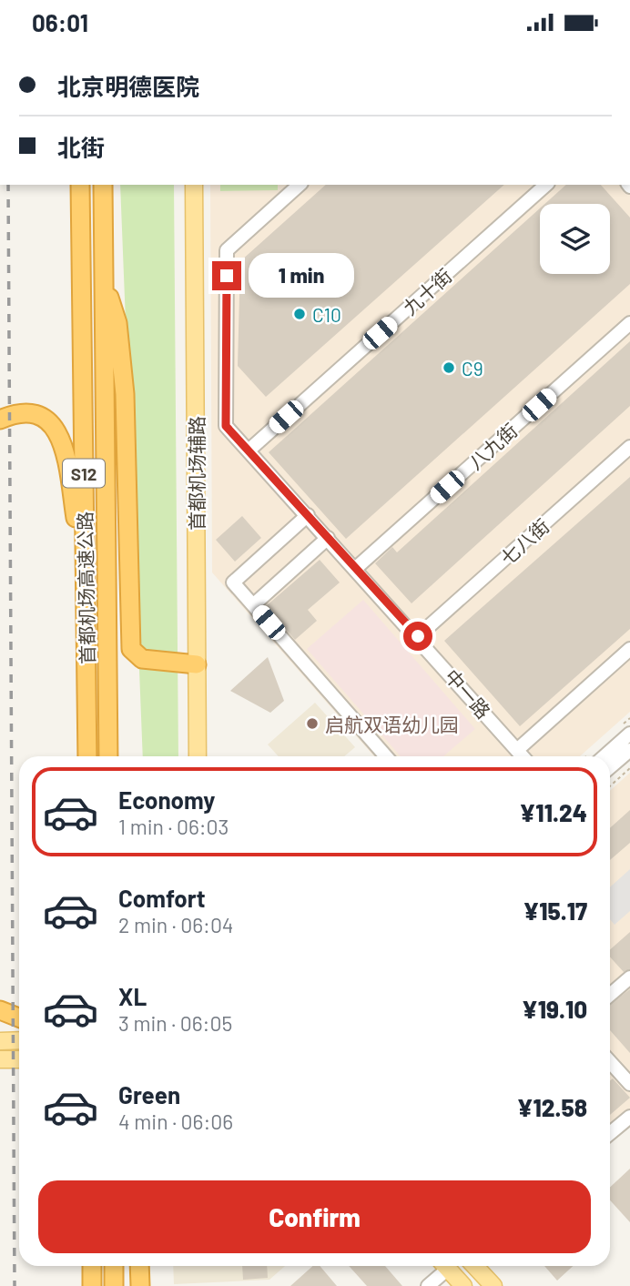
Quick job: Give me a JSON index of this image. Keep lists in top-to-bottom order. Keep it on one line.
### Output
{"streets":{"highway":["S12","首都机场高速公路"],"main road":["首都机场辅路"],"street":["九十街","八九街","七八街","中一路"]},"crossings":[["九十街","中一路"],["八九街","中一路"],["七八街","中一路"]],"places":["C10","C9","启航双语幼儿园"],"page":{"status":"06:01","banner":["北京明德医院","北街"],"bubble":"1 min","list":[{"name":"Economy","note":"1 min · 06:03","value":"¥11.24"},{"name":"Comfort","note":"2 min · 06:04","value":"¥15.17"},{"name":"XL","note":"3 min · 06:05","value":"¥19.10"},{"name":"Green","note":"4 min · 06:06","value":"¥12.58"}],"buttons":"Confirm"}}
